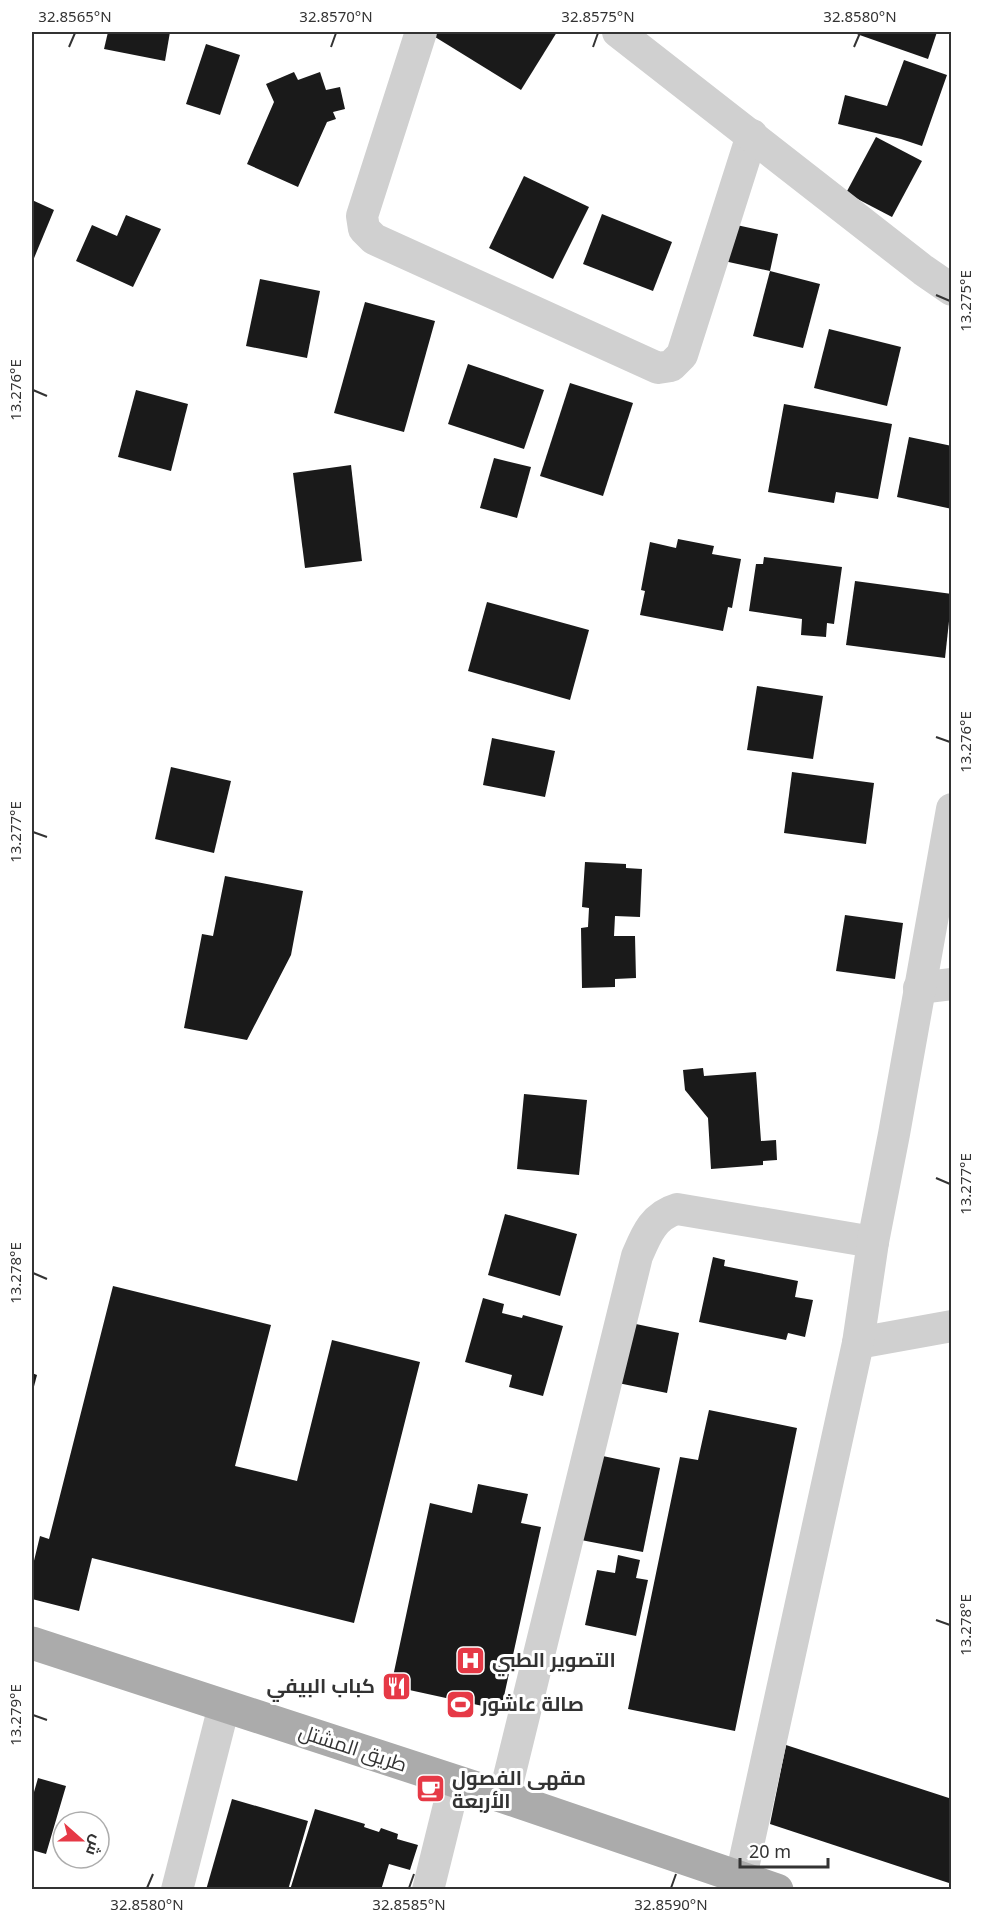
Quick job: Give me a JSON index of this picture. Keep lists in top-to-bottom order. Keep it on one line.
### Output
{"streets":{"main road":["طريق المشتل"]},"places":{"hospital":["التصوير الطبي"],"restaurant":["كباب البيفي"],"sports":["صالة عاشور"],"cafe":["مقهى الفصول الأربعة"]},"scale_bar":"20 m","north":"right","coordinates":["32.8565°N","32.8570°N","32.8575°N","32.8580°N","13.275°E","13.276°E","13.277°E","13.278°E","13.279°E","32.8585°N","32.8590°N"]}
